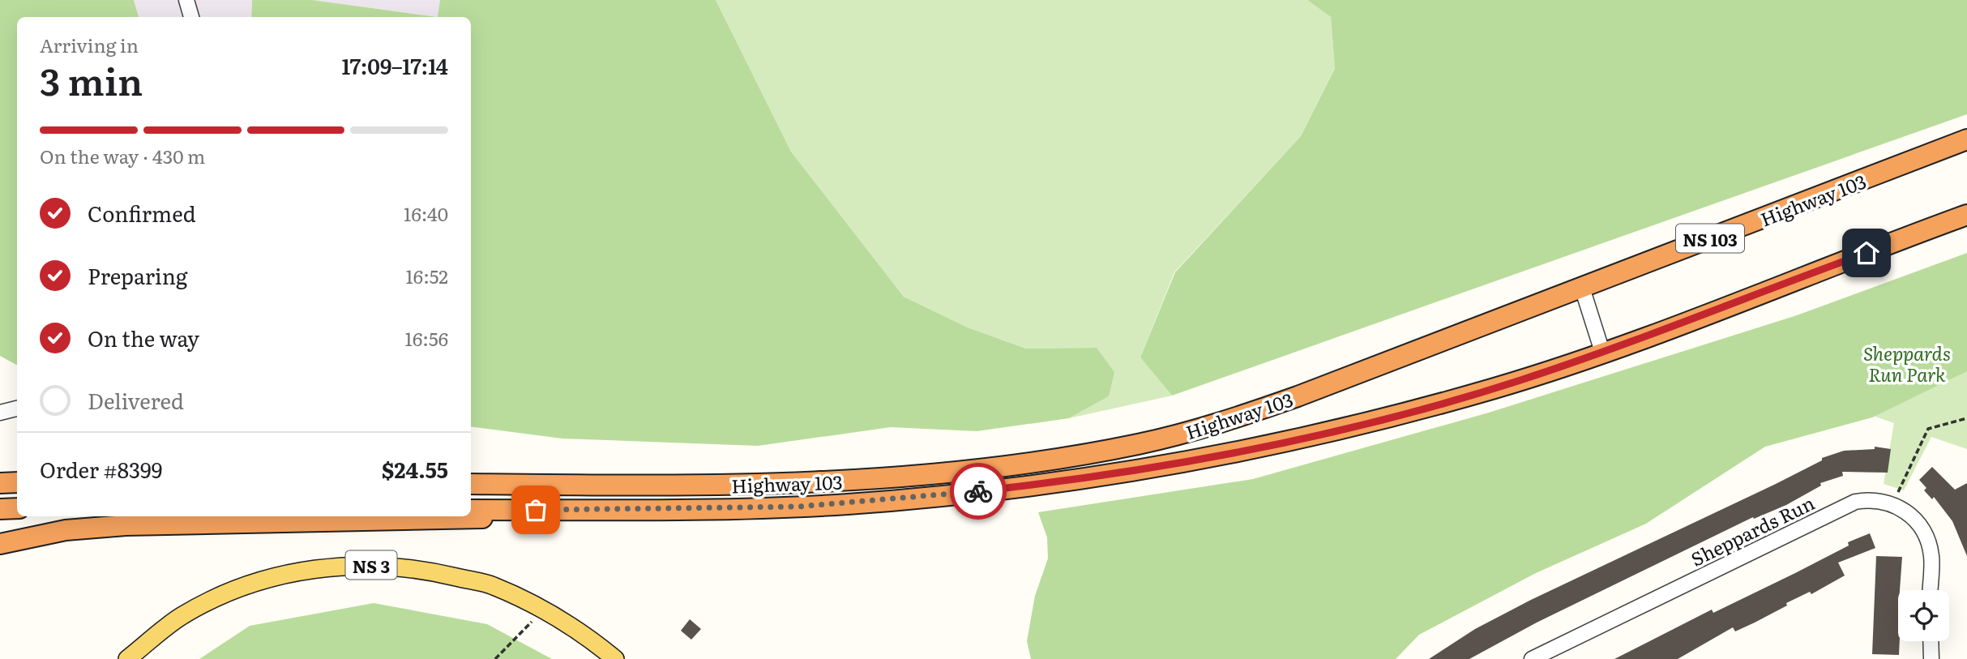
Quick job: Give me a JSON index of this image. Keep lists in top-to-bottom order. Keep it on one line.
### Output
{"streets":{"highway":["Highway 103","NS 103"],"main road":["NS 3"],"street":["Sheppards Run"]},"parks":["Sheppards Run Park"],"page":{"heading":["3 min","Arriving in","17:09–17:14"],"panel":["Order #8399","$24.55"],"bar":"On the way · 430 m","list":[["Confirmed","16:40"],["Preparing","16:52"],["On the way","16:56"],"Delivered"]}}
